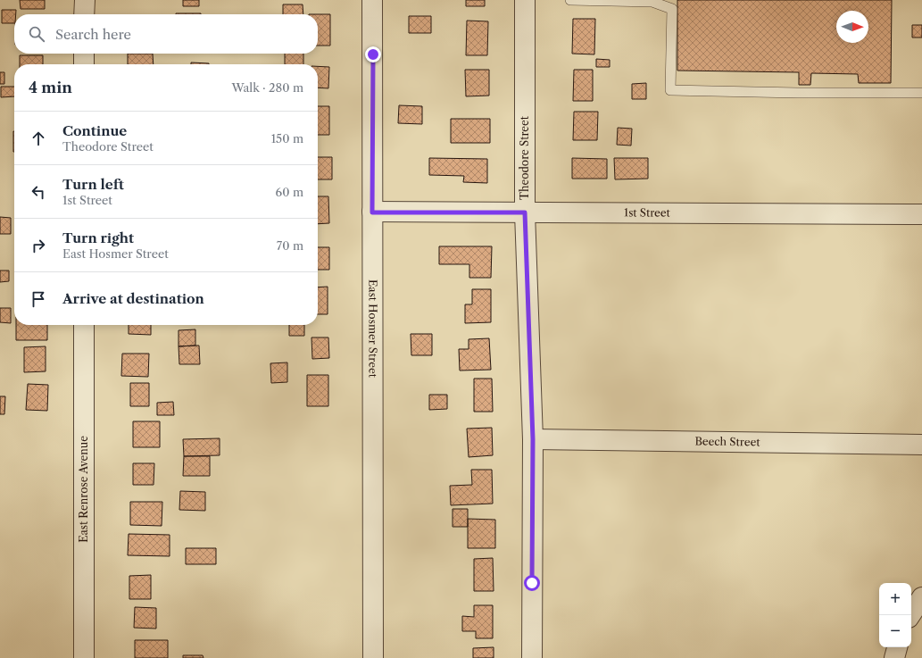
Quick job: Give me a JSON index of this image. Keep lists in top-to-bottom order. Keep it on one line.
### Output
{"streets":{"street":["Theodore Street","1st Street","East Hosmer Street","Beech Street","East Renrose Avenue"]},"crossings":[["Theodore Street","1st Street"],["Theodore Street","Beech Street"],["1st Street","East Hosmer Street"]],"north":"right","page":{"search":"Search here","heading":["4 min","Walk · 280 m"],"list":[["Continue","Theodore Street","150 m"],["Turn left","1st Street","60 m"],["Turn right","East Hosmer Street","70 m"],"Arrive at destination"],"map_buttons":["+","−"]}}
